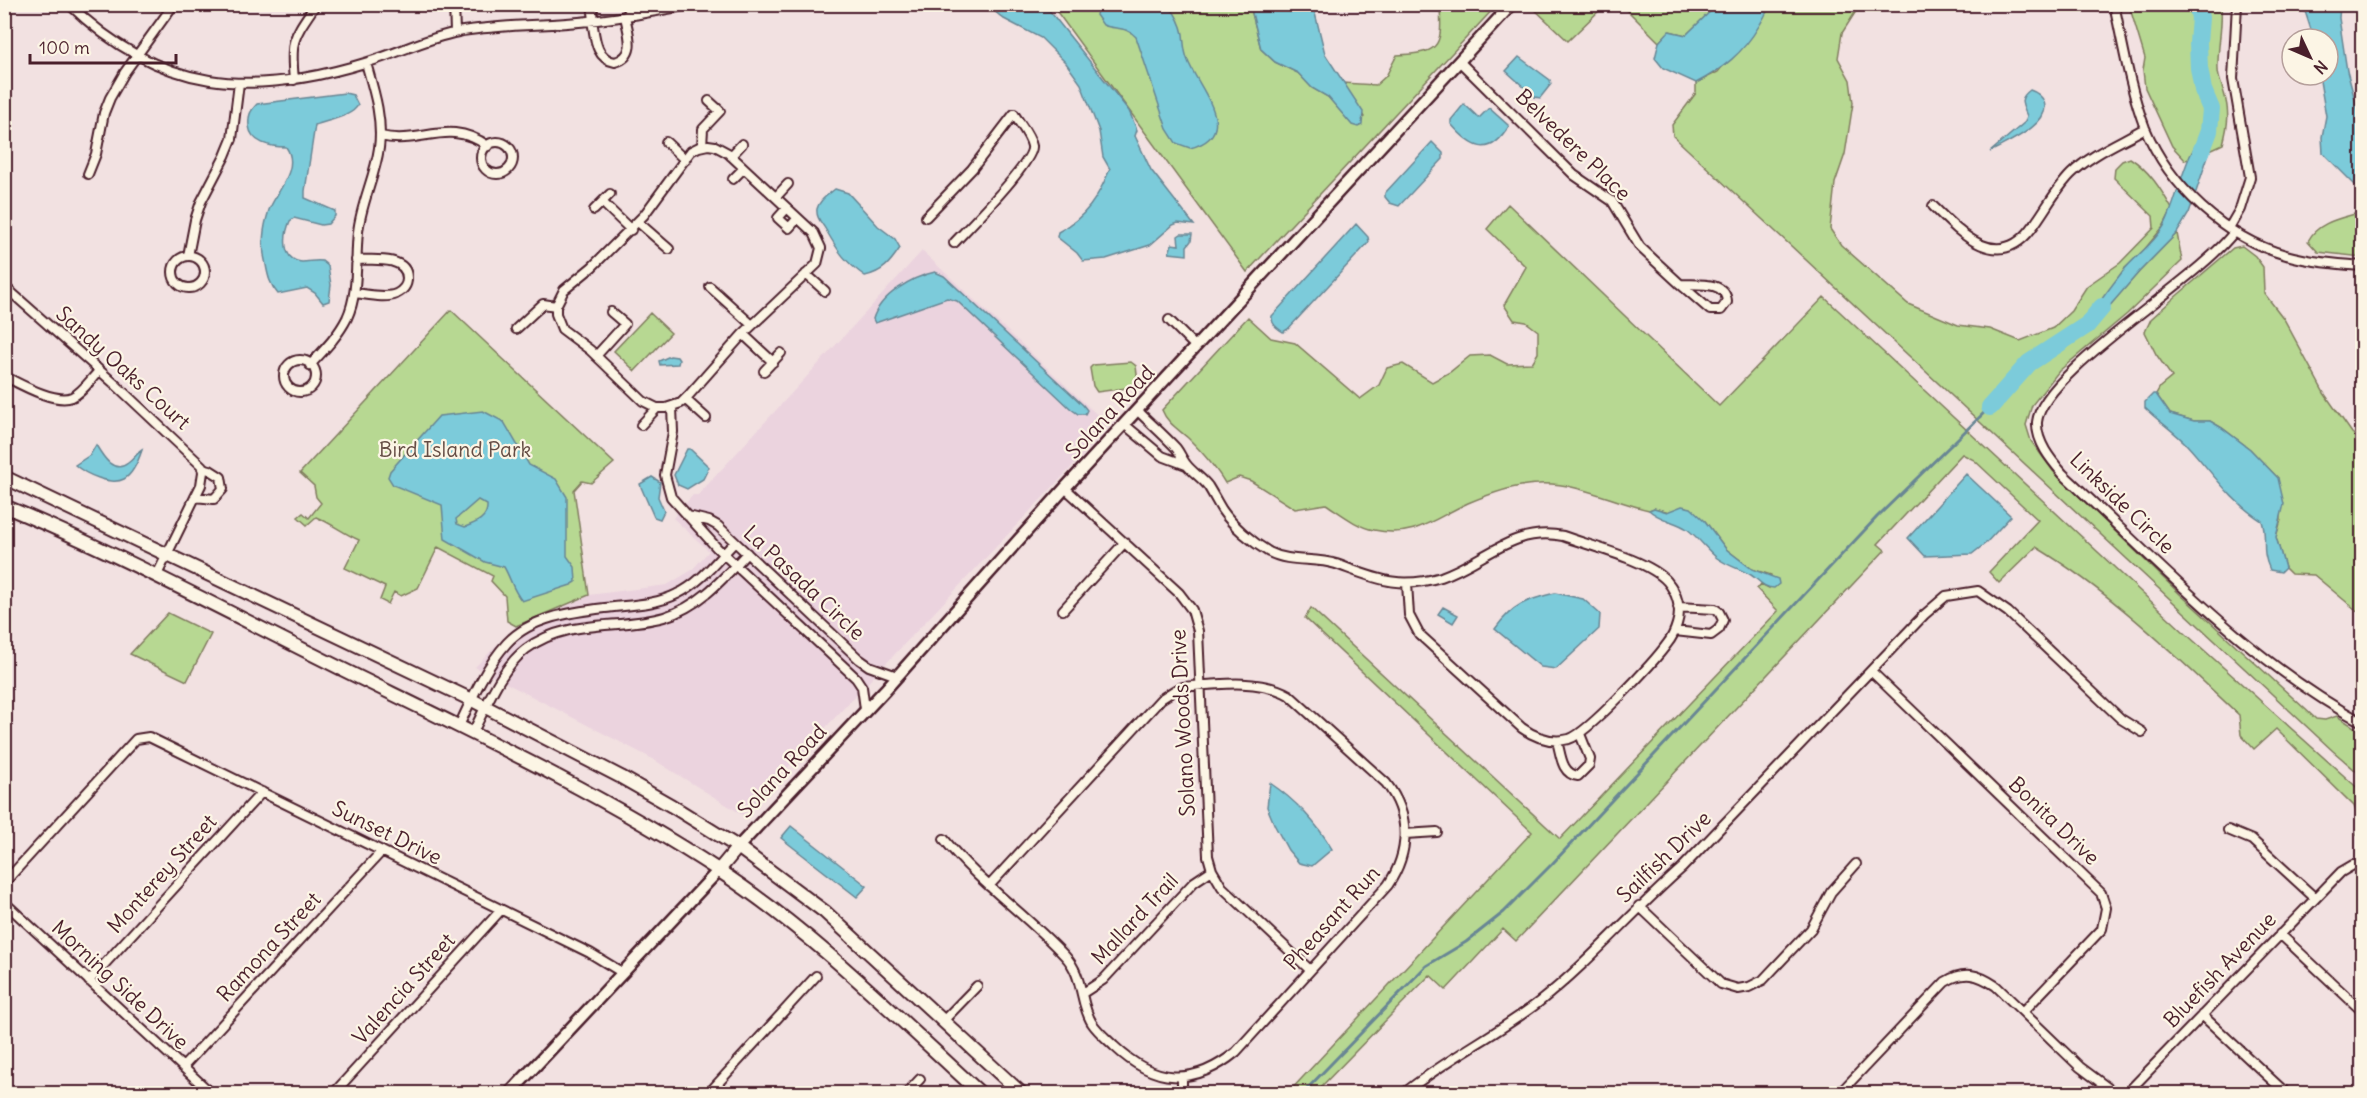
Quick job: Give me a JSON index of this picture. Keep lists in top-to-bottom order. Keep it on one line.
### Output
{"streets":{"street":["Belvedere Place","Sandy Oaks Court","Solana Road","Linkside Circle","La Pasada Circle","Solano Woods Drive","Bonita Drive","Sunset Drive","Sailfish Drive","Monterey Street","Pheasant Run","Mallard Trail","Ramona Street","Bluefish Avenue","Morning Side Drive","Valencia Street"]},"crossings":[["Belvedere Place","Solana Road"],["Solana Road","La Pasada Circle"],["Solana Road","Solano Woods Drive"],["Solano Woods Drive","Pheasant Run"],["Solano Woods Drive","Mallard Trail"],["Bonita Drive","Sailfish Drive"],["Sunset Drive","Monterey Street"],["Sunset Drive","Ramona Street"],["Sunset Drive","Valencia Street"],["Monterey Street","Morning Side Drive"],["Pheasant Run","Mallard Trail"],["Ramona Street","Morning Side Drive"]],"parks":["Bird Island Park"],"scale_bar":"100 m","north":"bottom right"}
